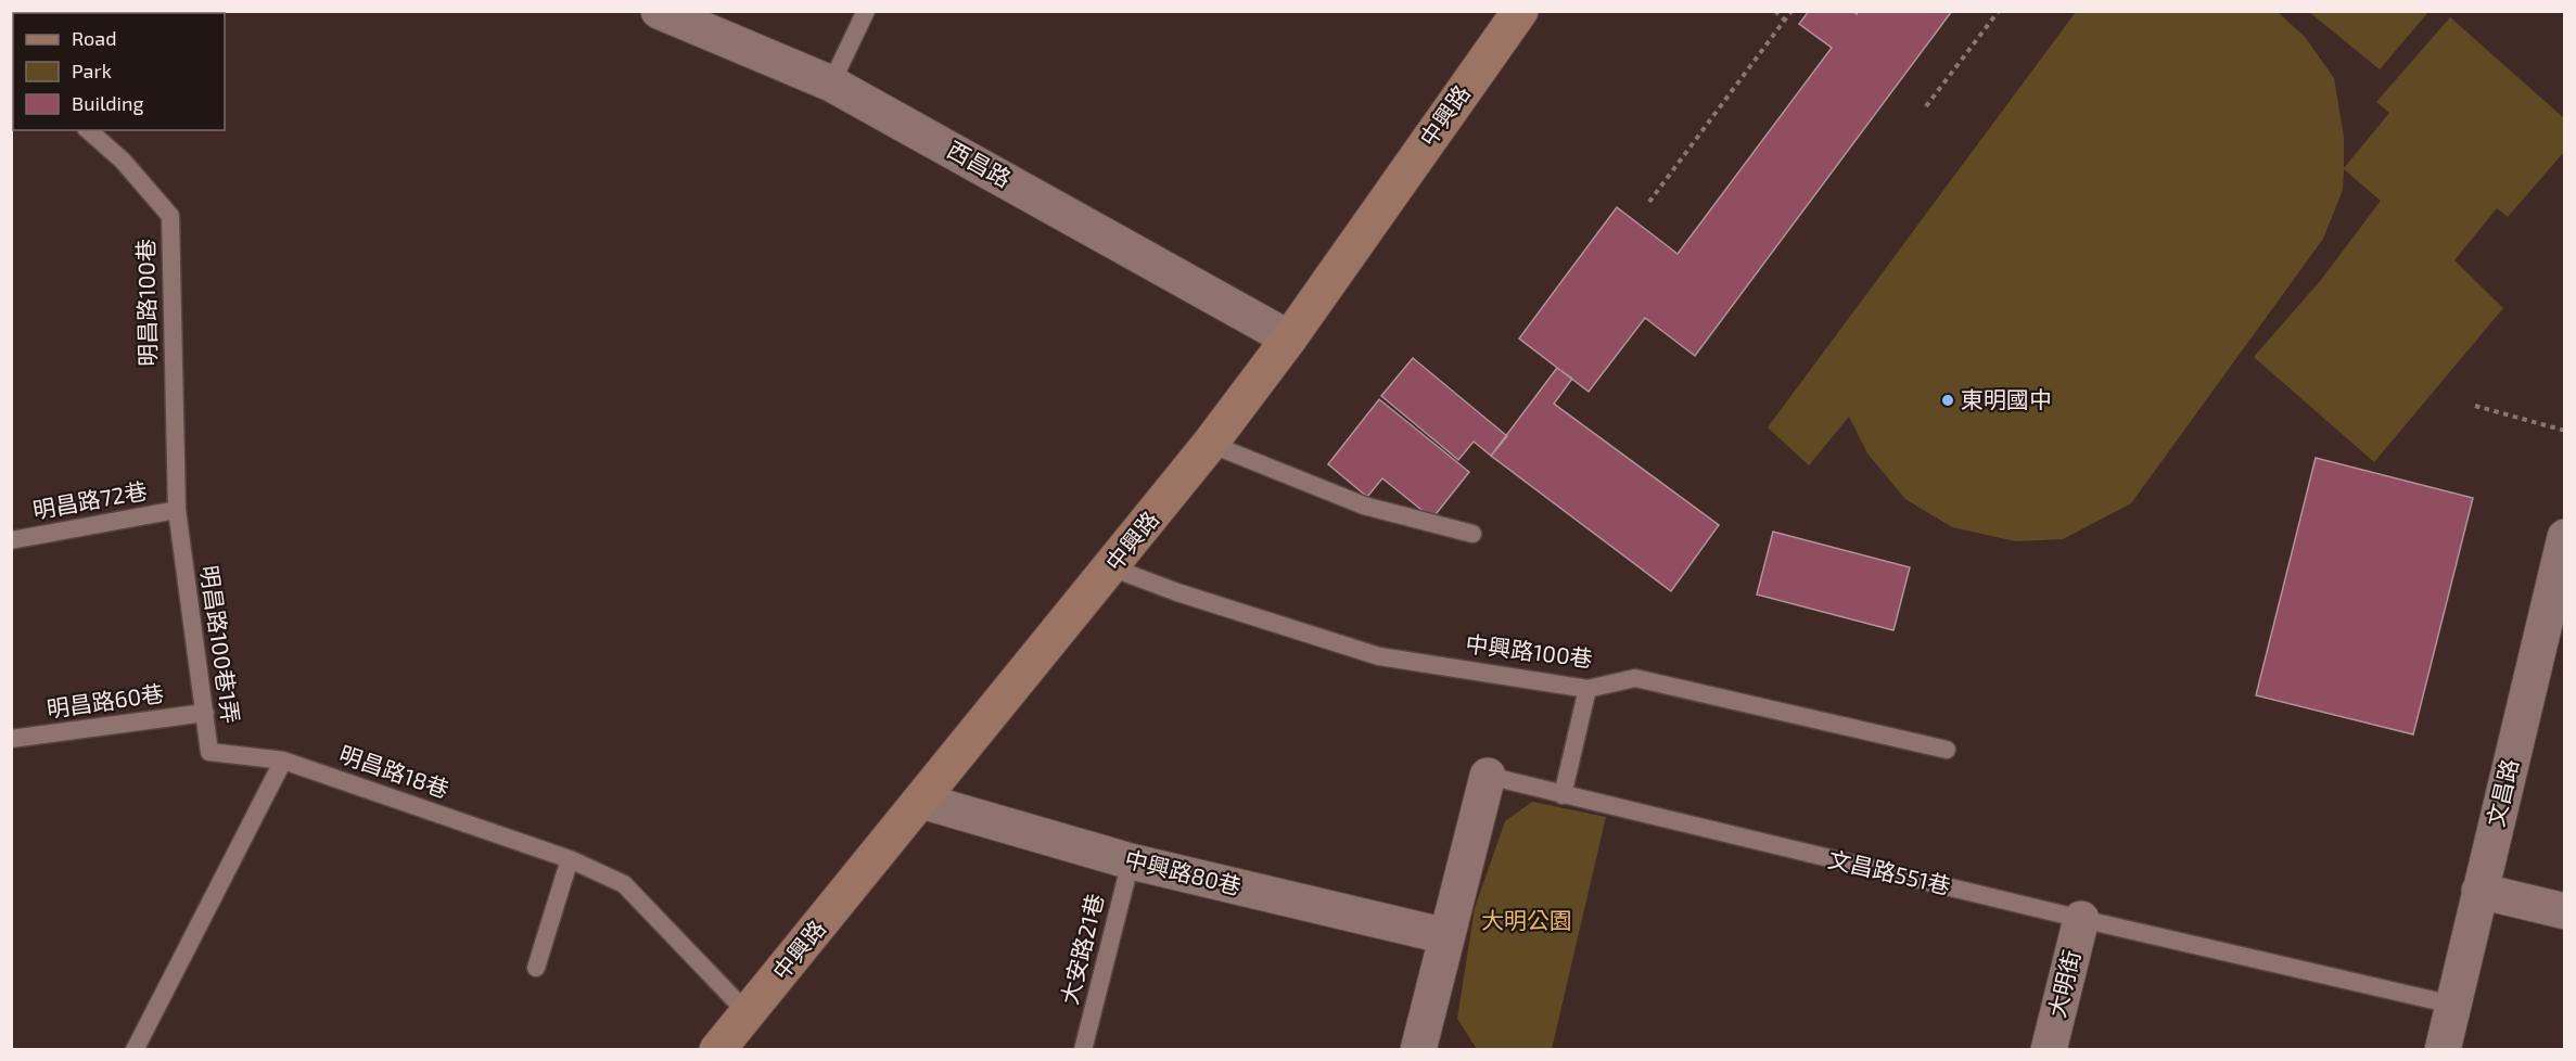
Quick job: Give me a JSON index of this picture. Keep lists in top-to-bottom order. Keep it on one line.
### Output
{"streets":{"main road":["中興路"],"street":["西昌路","文昌路","中興路80巷","文昌路551巷","大明街"],"lane":["明昌路100巷","明昌路72巷","明昌路100巷1弄","中興路100巷","明昌路60巷","明昌路18巷","大安路21巷"]},"crossings":[["中興路","西昌路"],["中興路","中興路100巷"],["中興路","明昌路18巷"],["中興路","中興路80巷"],["明昌路100巷","明昌路72巷"],["明昌路100巷","明昌路100巷1弄"],["明昌路72巷","明昌路100巷1弄"],["明昌路100巷1弄","明昌路60巷"],["明昌路100巷1弄","明昌路18巷"],["文昌路","文昌路551巷"],["中興路80巷","文昌路551巷"],["中興路80巷","大安路21巷"],["文昌路551巷","大明街"]],"parks":["大明公園"],"places":["東明國中"],"legend":["Road","Park","Building"]}
